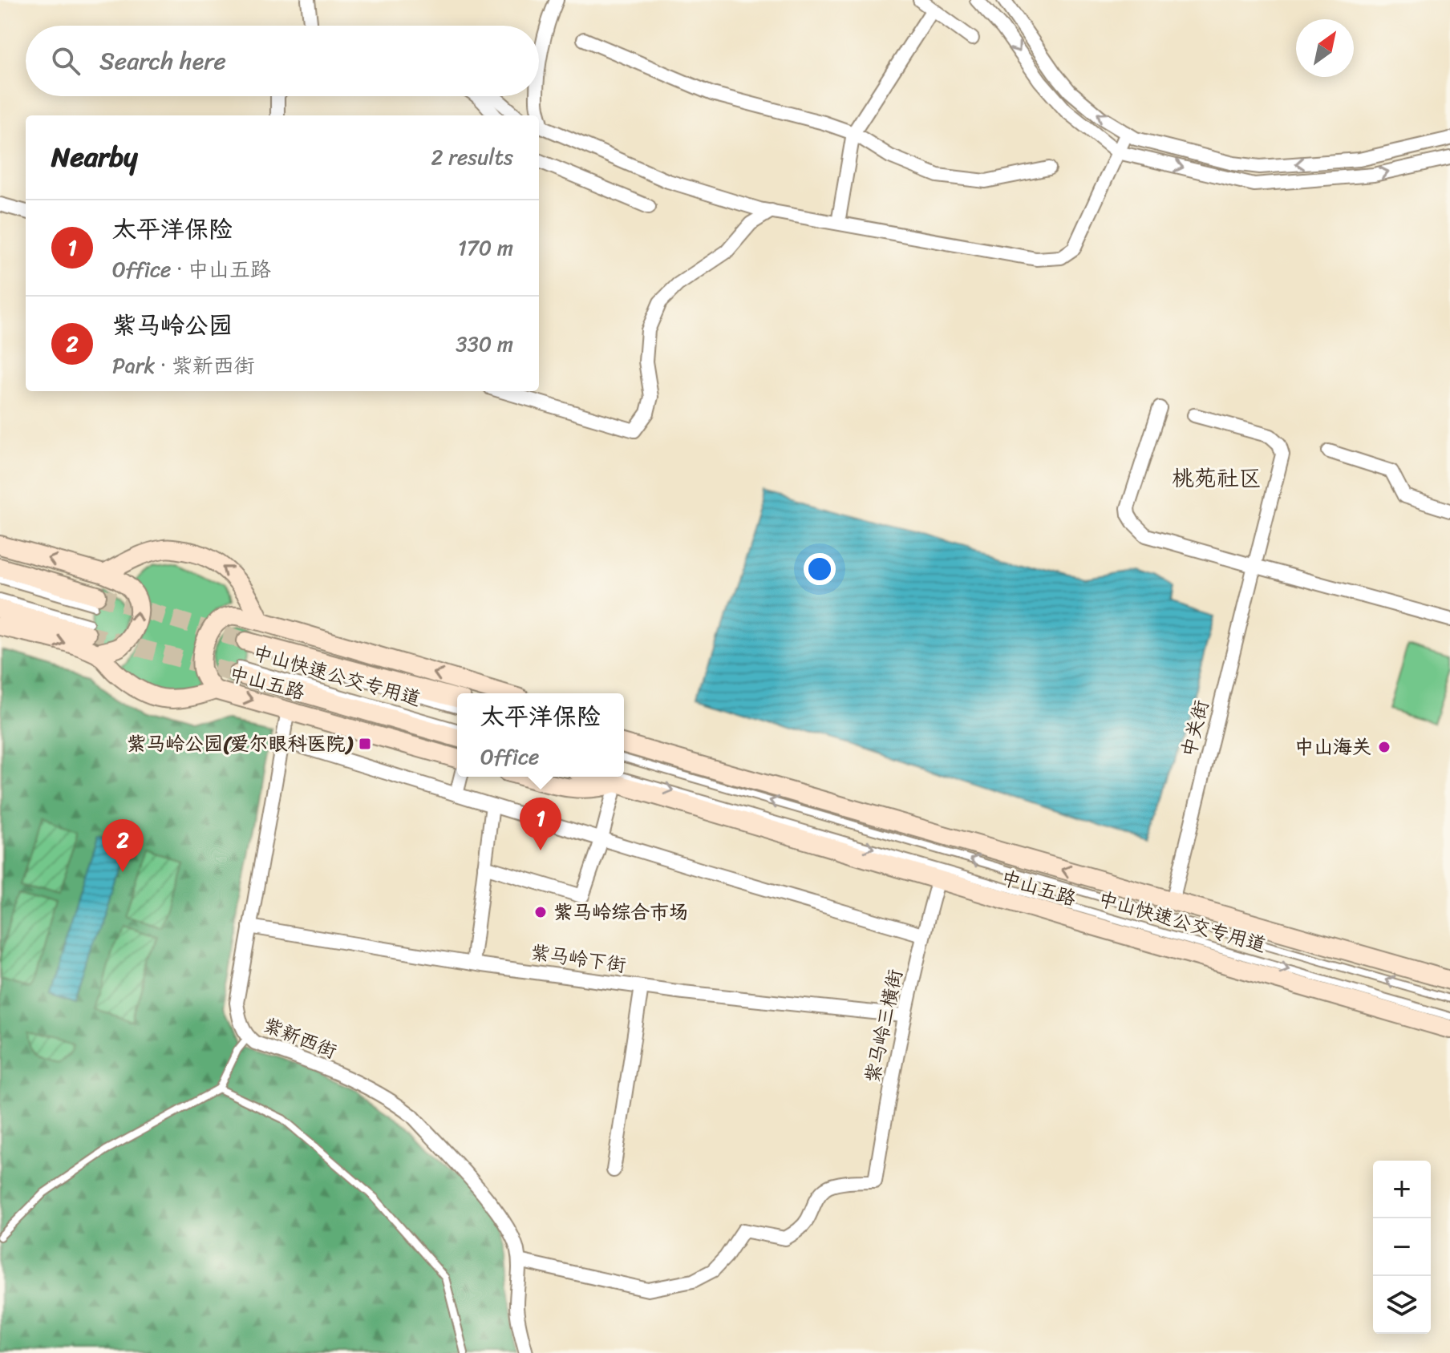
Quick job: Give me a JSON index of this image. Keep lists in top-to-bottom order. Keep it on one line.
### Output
{"streets":{"main road":["中山五路"],"street":["中关街","紫马岭下街","紫马岭三横街","紫新西街"],"lane":["中山快速公交专用道"]},"crossings":[["中山快速公交专用道","中山五路"],["中山五路","中关街"],["中山五路","紫马岭三横街"],["中山五路","紫新西街"],["紫马岭下街","紫马岭三横街"],["紫马岭下街","紫新西街"],["紫马岭三横街","紫新西街"]],"districts":["桃苑社区"],"places":{"transit":["紫马岭公园(爱尔眼科医院)"],"other":["中山海关","紫马岭综合市场"]},"north":"top right","page":{"search":"Search here","heading":["Nearby","2 results"],"list":[{"mark":"1","name":"太平洋保险","note":"Office · 中山五路","value":"170 m"},{"mark":"2","name":"紫马岭公园","note":"Park · 紫新西街","value":"330 m"}],"popup":["太平洋保险","Office"],"pins":["1","2"],"map_buttons":["+","−"]}}
